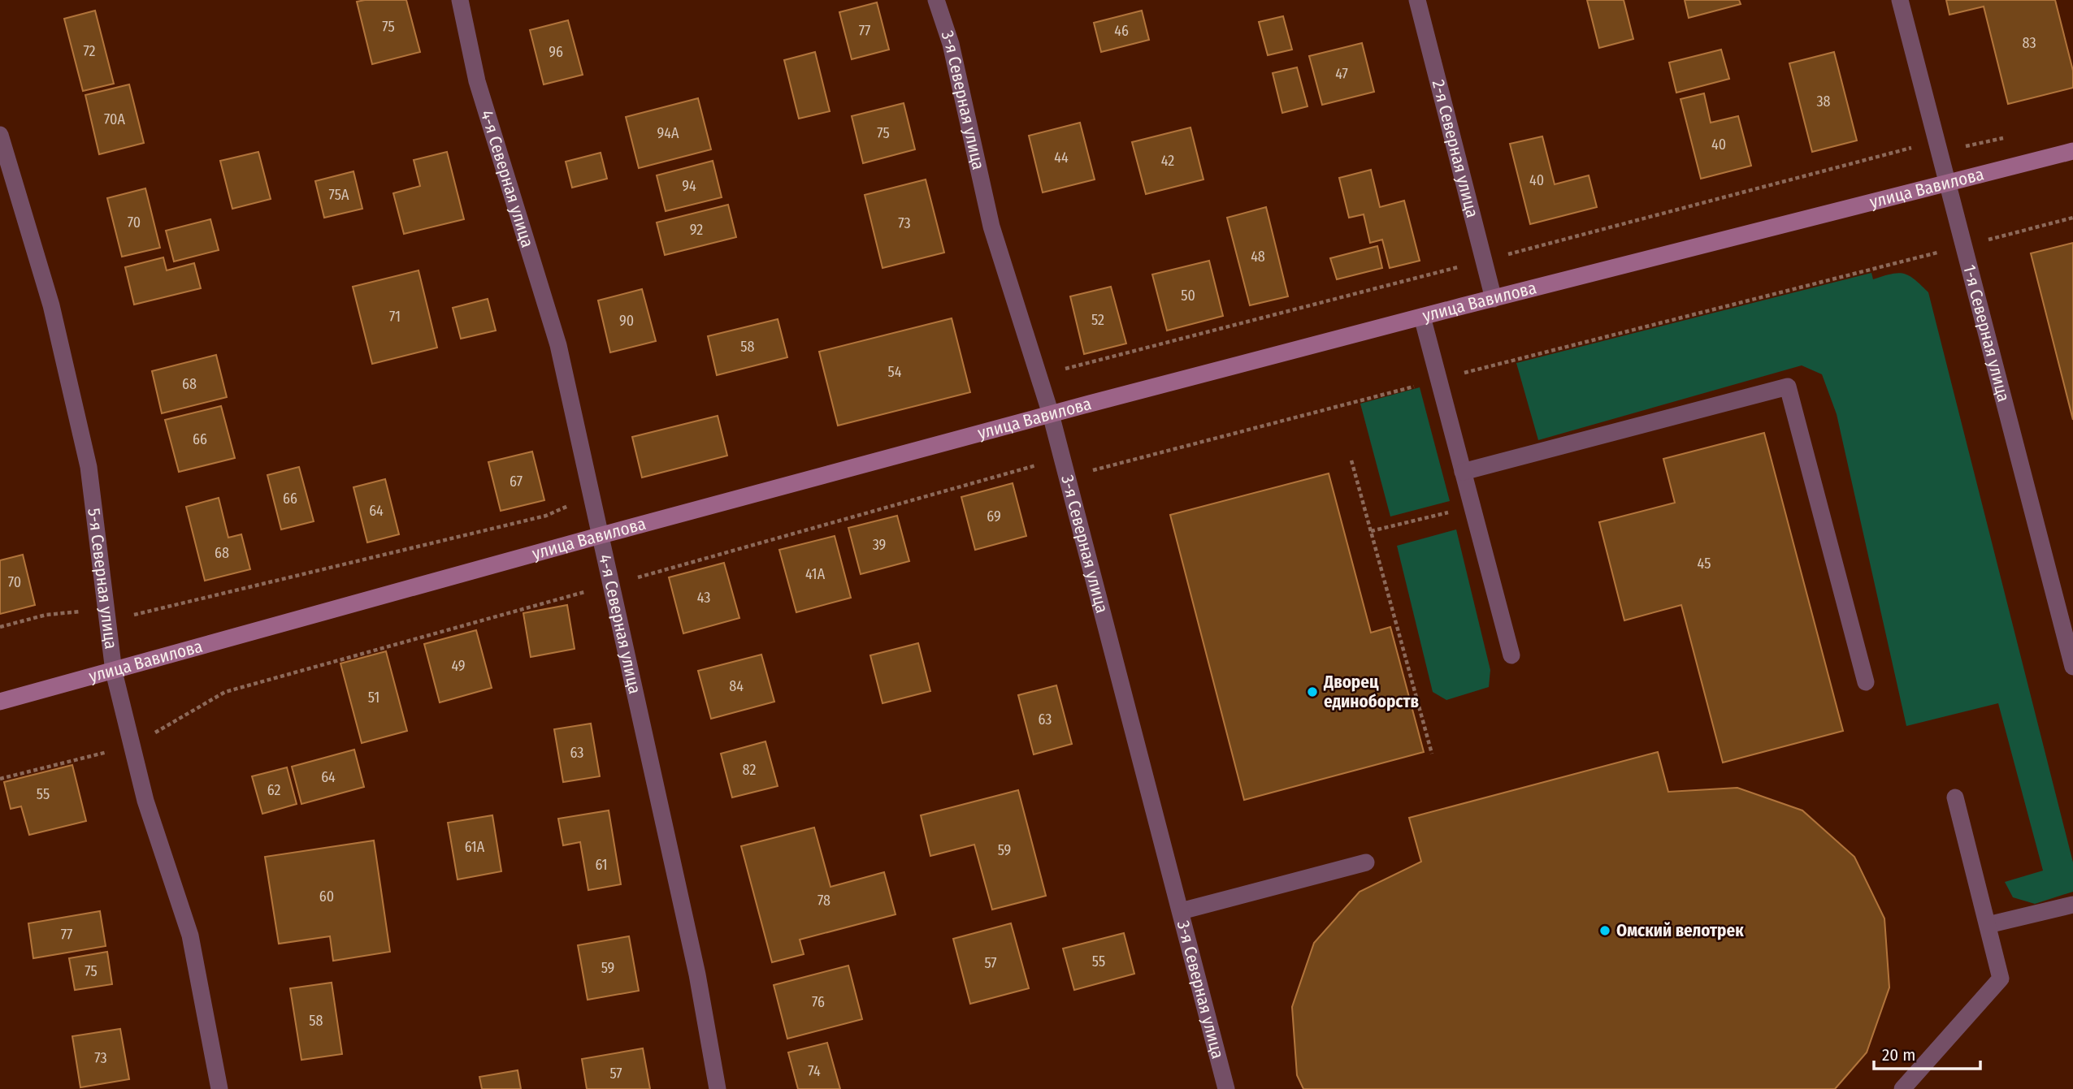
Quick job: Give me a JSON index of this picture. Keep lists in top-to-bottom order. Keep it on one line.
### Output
{"streets":{"street":["3-я Северная улица","2-я Северная улица","4-я Северная улица","улица Вавилова","1-я Северная улица","5-я Северная улица"]},"crossings":[["3-я Северная улица","улица Вавилова"],["2-я Северная улица","улица Вавилова"],["4-я Северная улица","улица Вавилова"],["улица Вавилова","1-я Северная улица"],["улица Вавилова","5-я Северная улица"]],"places":["Дворец единоборств","Омский велотрек"],"house_numbers":["75","77","46","83","72","96","47","38","70А","94А","75","40","44","42","40","94","75А","70","73","92","48","50","71","52","90","58","54","68","66","67","66","64","69","39","68","45","41А","70","43","49","84","51","63","63","82","64","62","55","61А","59","61","60","78","77","55","57","59","75","76","58","73","74","57"],"scale_bar":"20 m"}
